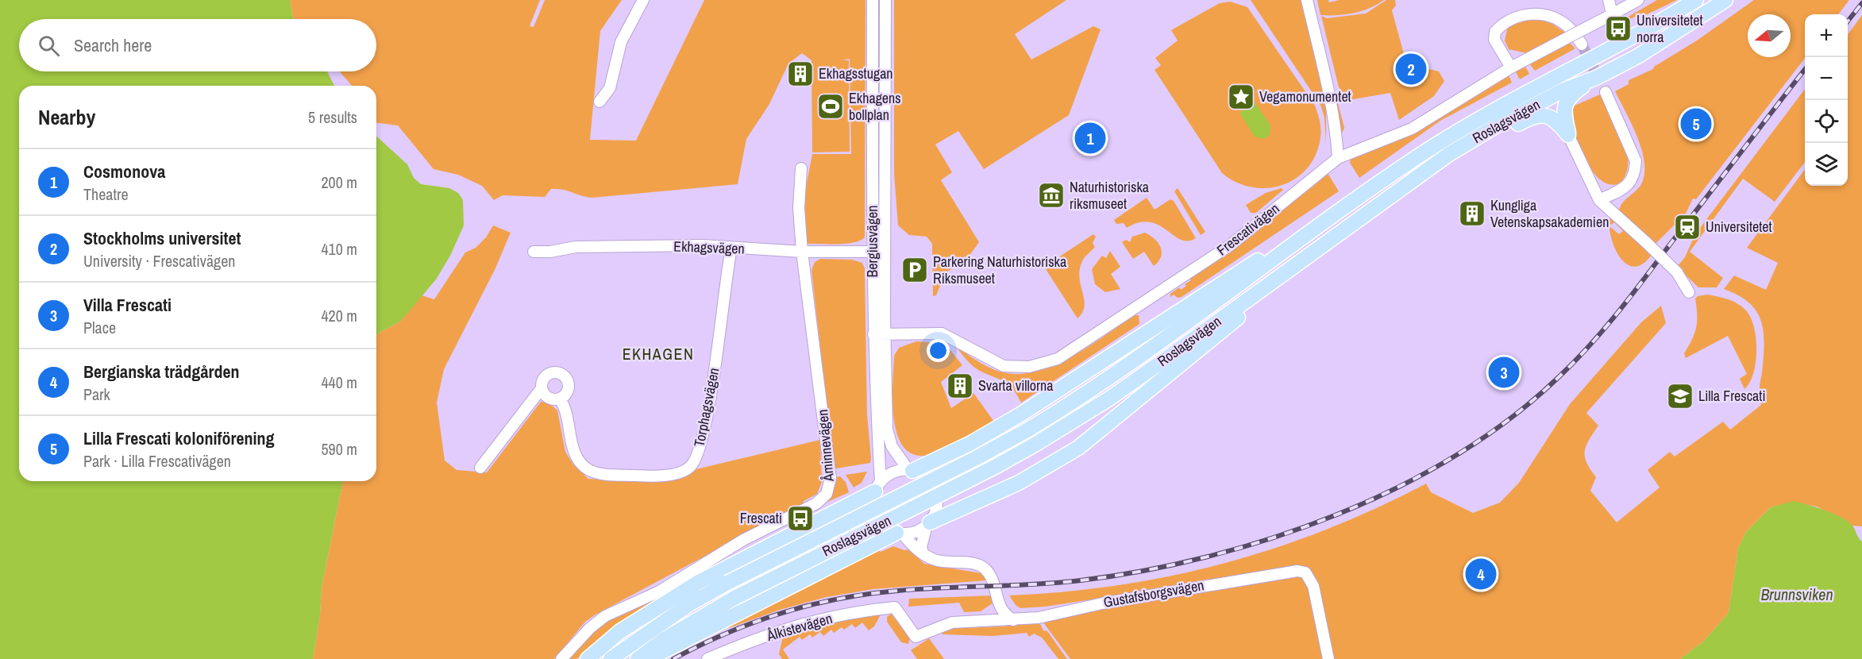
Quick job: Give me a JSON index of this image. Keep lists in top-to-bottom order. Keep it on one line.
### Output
{"streets":{"main road":["Roslagsvägen"],"street":["Frescativägen","Bergiusvägen","Ekhagsvägen","Torphagsvägen","Åminnevägen","Gustafsborgsvägen","Ålkistevägen"]},"crossings":[["Frescativägen","Bergiusvägen"],["Bergiusvägen","Ekhagsvägen"],["Ekhagsvägen","Torphagsvägen"],["Ekhagsvägen","Åminnevägen"],["Gustafsborgsvägen","Ålkistevägen"]],"districts":["EKHAGEN"],"water":["Brunnsviken"],"places":{"bus stop":["Universitetet norra","Frescati"],"building":["Ekhagsstugan","Kungliga Vetenskapsakademien","Svarta villorna"],"place":["Vegamonumentet"],"sports":["Ekhagens bollplan"],"museum":["Naturhistoriska riksmuseet"],"station":["Universitetet"],"parking":["Parkering Naturhistoriska Riksmuseet"],"school or university":["Lilla Frescati"]},"north":"left","page":{"map_buttons":["+","−"],"search":"Search here","pins":["2","5","1","3","4"],"heading":["Nearby","5 results"],"list":[{"mark":"1","name":"Cosmonova","note":"Theatre","value":"200 m"},{"mark":"2","name":"Stockholms universitet","note":"University · Frescativägen","value":"410 m"},{"mark":"3","name":"Villa Frescati","note":"Place","value":"420 m"},{"mark":"4","name":"Bergianska trädgården","note":"Park","value":"440 m"},{"mark":"5","name":"Lilla Frescati koloniförening","note":"Park · Lilla Frescativägen","value":"590 m"}]}}
